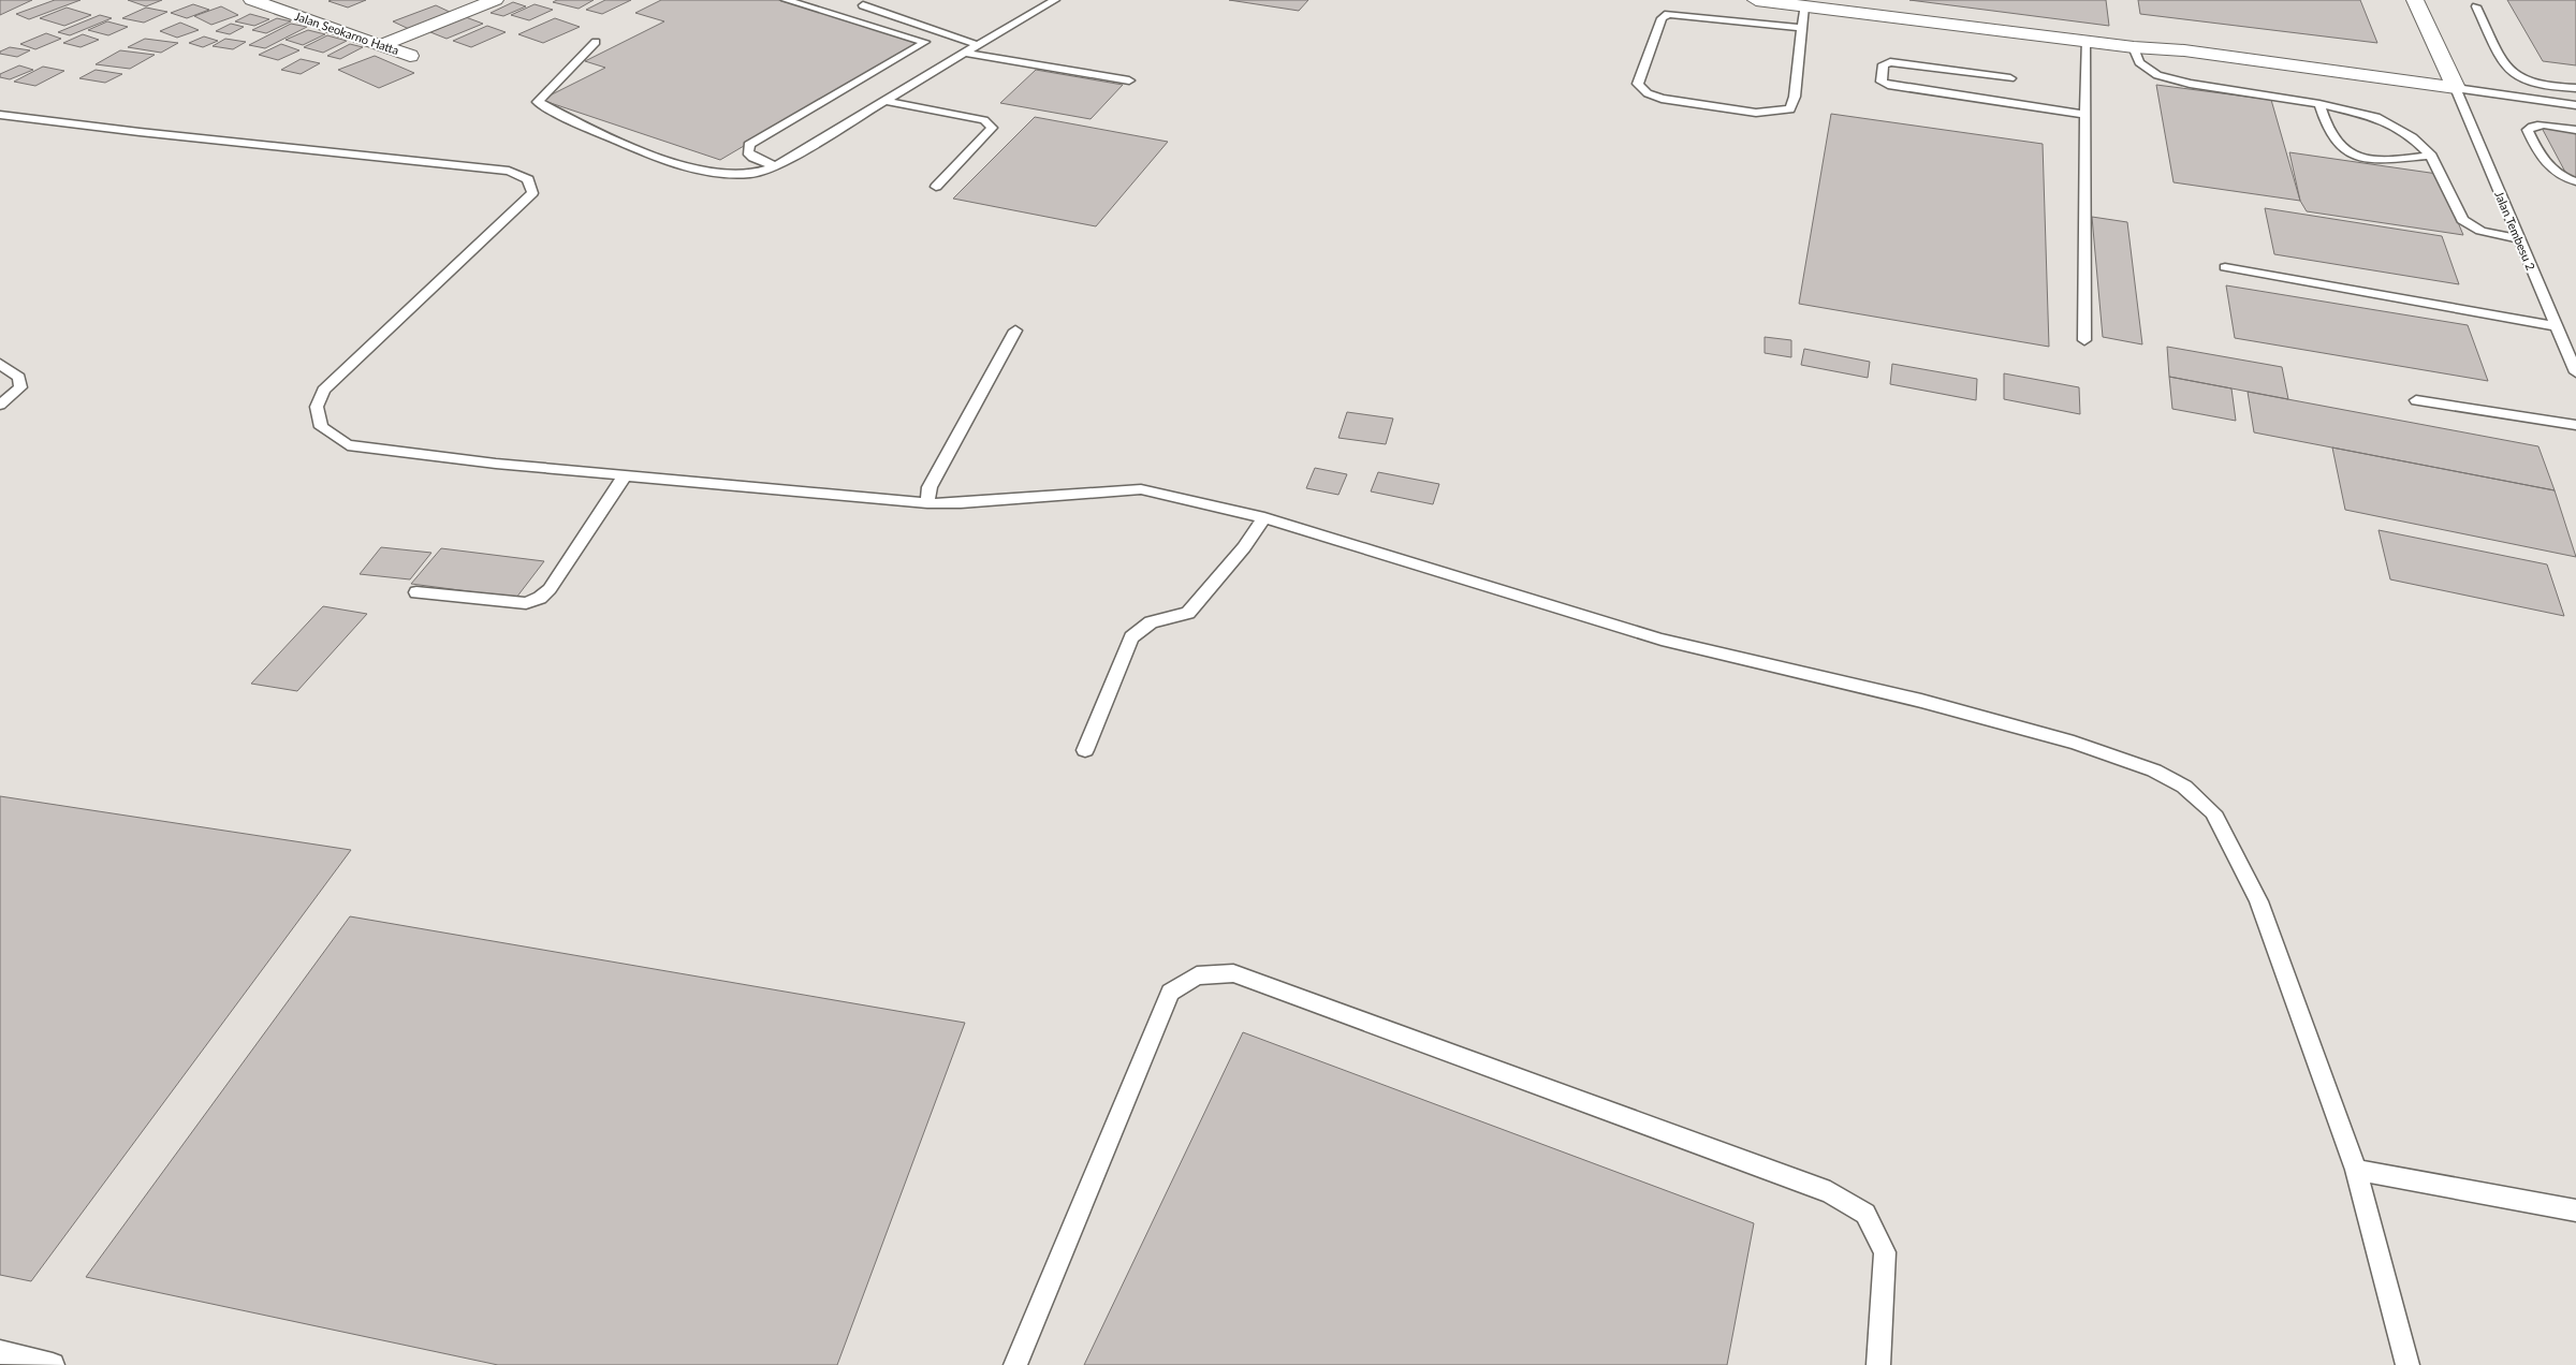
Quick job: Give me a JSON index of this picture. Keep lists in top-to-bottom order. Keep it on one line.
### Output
{"streets":{"street":["Jalan Seokarno Hatta"],"lane":["Jalan Tembesu 2"]}}
